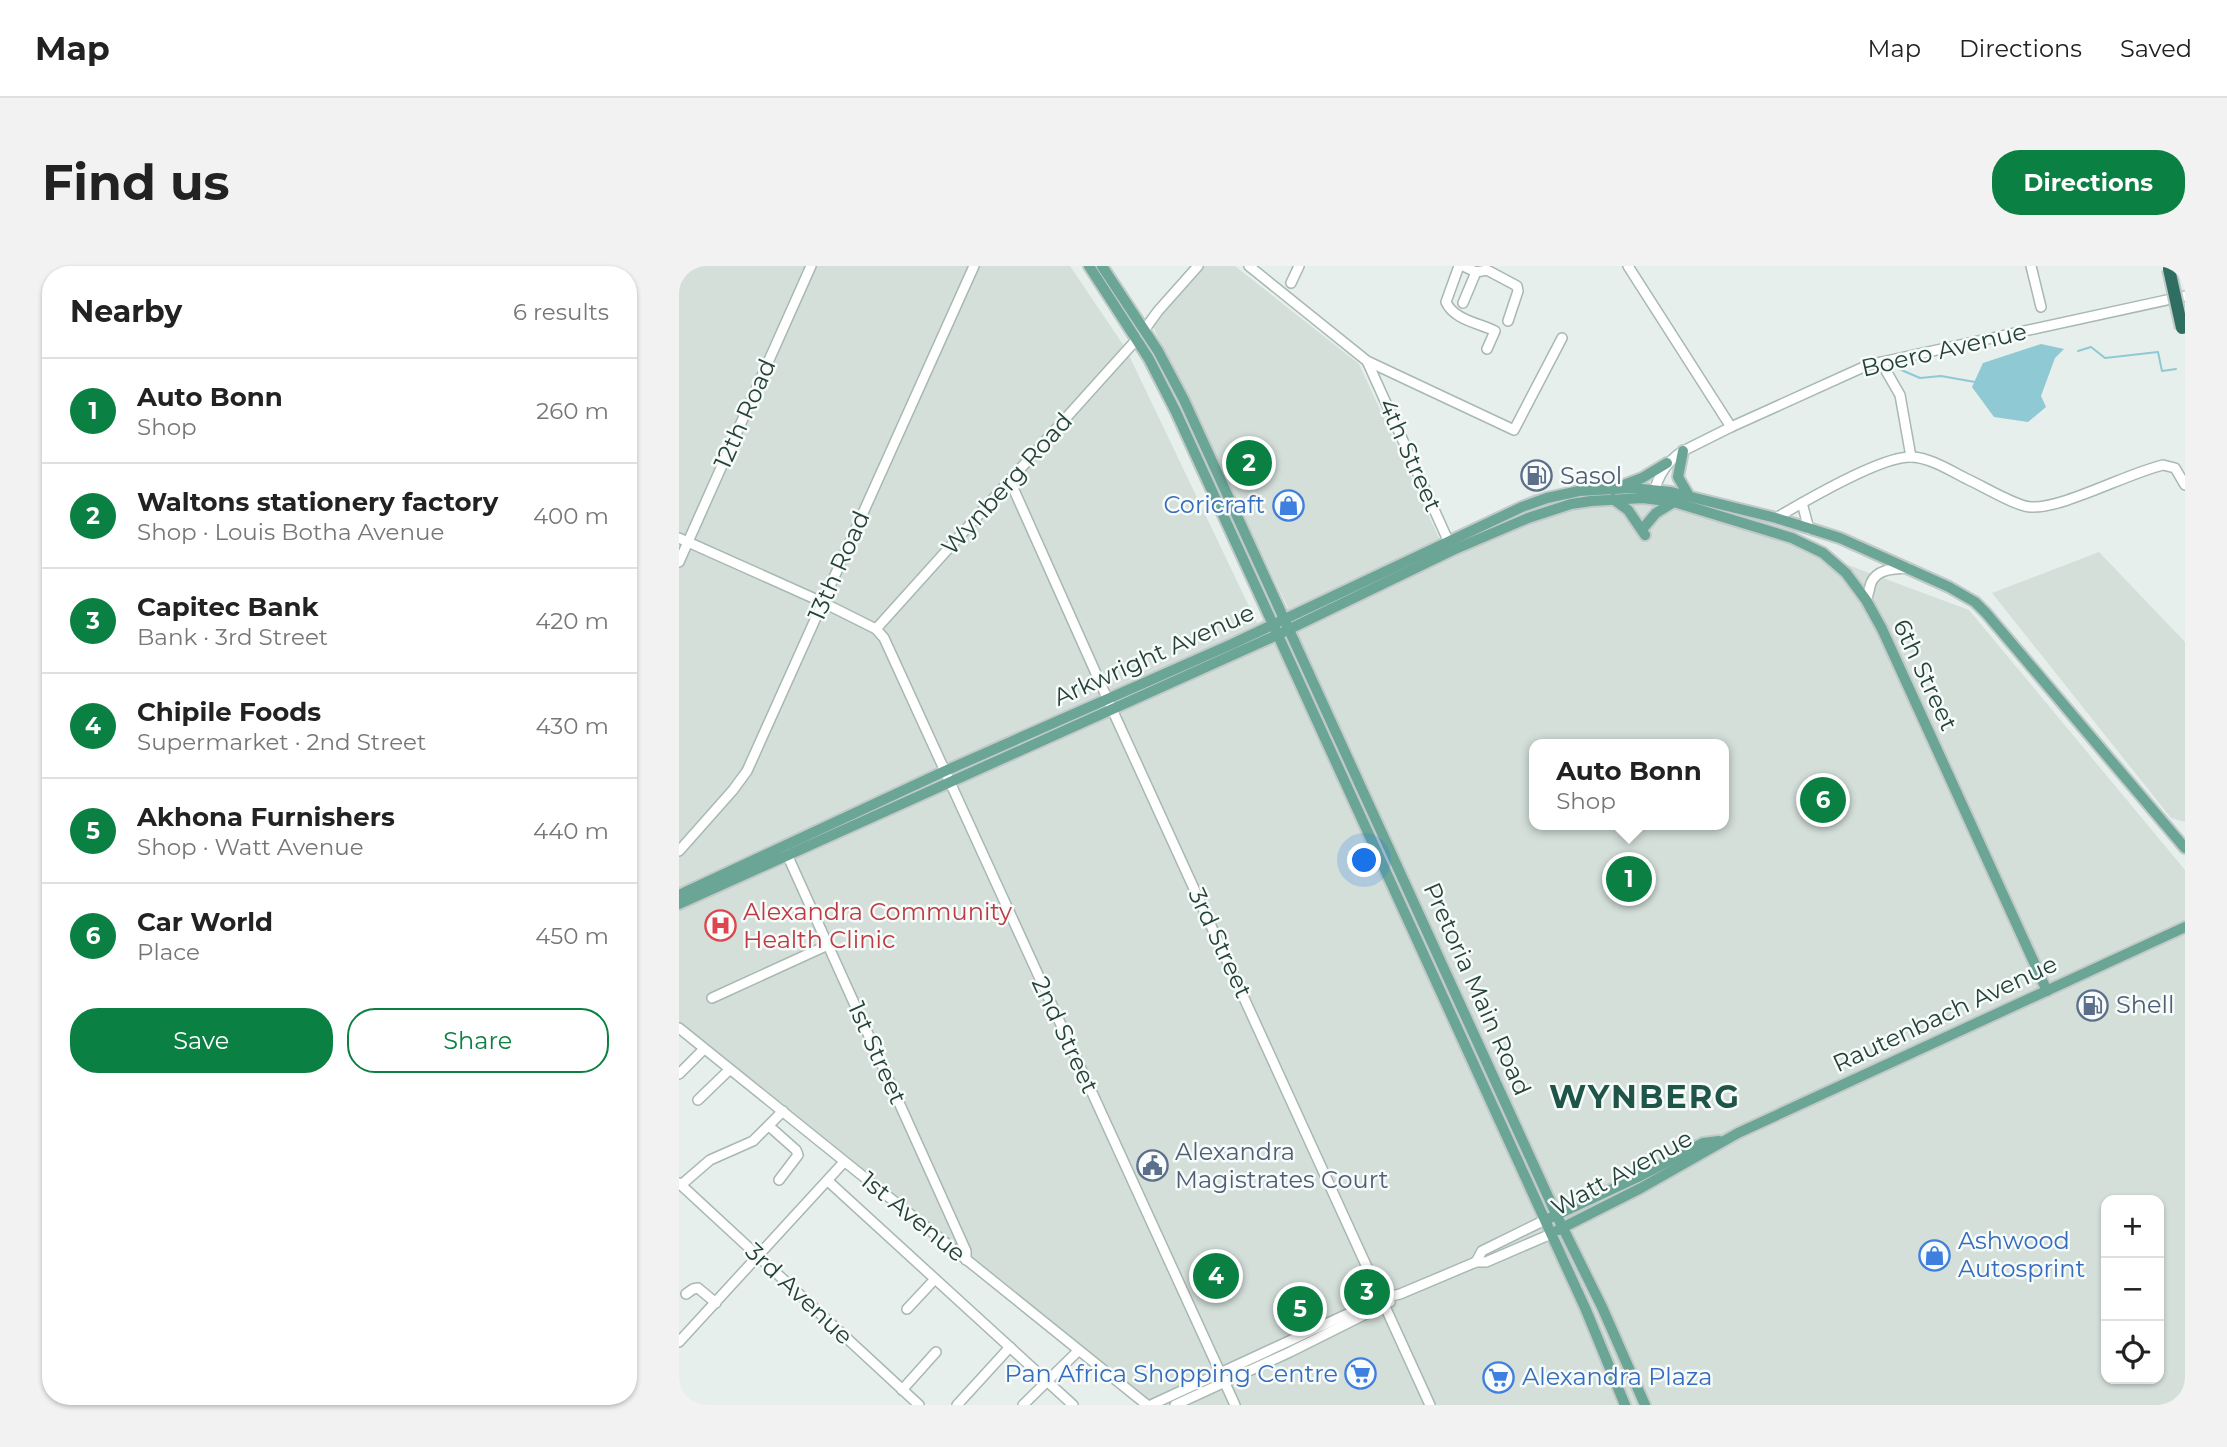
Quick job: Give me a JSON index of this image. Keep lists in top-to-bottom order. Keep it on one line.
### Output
{"streets":{"main road":["Arkwright Avenue","6th Street","Pretoria Main Road","Rautenbach Avenue","Watt Avenue"],"street":["Boero Avenue","12th Road","4th Street","Wynberg Road","13th Road","3rd Street","2nd Street","1st Street","1st Avenue","3rd Avenue"]},"crossings":[["Boero Avenue","Arkwright Avenue"],["Boero Avenue","6th Street"],["4th Street","Arkwright Avenue"],["Wynberg Road","3rd Street"],["Wynberg Road","Pretoria Main Road"],["Wynberg Road","2nd Street"],["Arkwright Avenue","6th Street"],["Arkwright Avenue","3rd Street"],["Arkwright Avenue","Pretoria Main Road"],["Arkwright Avenue","2nd Street"],["Arkwright Avenue","1st Street"],["6th Street","Rautenbach Avenue"],["3rd Street","Watt Avenue"],["Pretoria Main Road","Watt Avenue"],["Rautenbach Avenue","Watt Avenue"],["2nd Street","Watt Avenue"],["1st Street","1st Avenue"],["Watt Avenue","1st Avenue"]],"districts":["WYNBERG"],"places":{"fuel station":["Sasol","Shell"],"shop":["Coricraft","Ashwood Autosprint"],"hospital":["Alexandra Community Health Clinic"],"public building":["Alexandra Magistrates Court"],"supermarket":["Pan Africa Shopping Centre","Alexandra Plaza"]},"page":{"header":"Map","nav":["Map","Directions","Saved"],"buttons":["Directions",["Save","Share"]],"title":"Find us","heading":["Nearby","6 results"],"list":[{"mark":"1","name":"Auto Bonn","note":"Shop","value":"260 m"},{"mark":"2","name":"Waltons stationery factory","note":"Shop · Louis Botha Avenue","value":"400 m"},{"mark":"3","name":"Capitec Bank","note":"Bank · 3rd Street","value":"420 m"},{"mark":"4","name":"Chipile Foods","note":"Supermarket · 2nd Street","value":"430 m"},{"mark":"5","name":"Akhona Furnishers","note":"Shop · Watt Avenue","value":"440 m"},{"mark":"6","name":"Car World","note":"Place","value":"450 m"}],"pins":["2","6","1","4","3","5"],"popup":["Auto Bonn","Shop"],"map_buttons":["+","−"]}}
